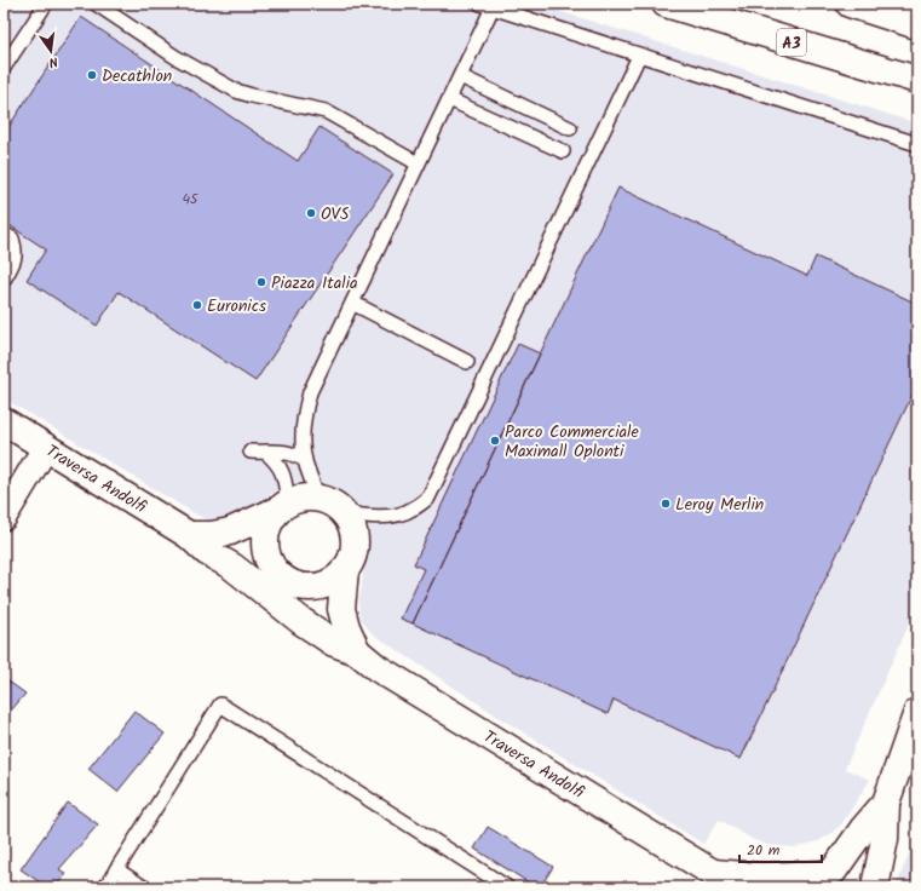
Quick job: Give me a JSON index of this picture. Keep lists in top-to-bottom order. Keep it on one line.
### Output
{"streets":{"main road":["A3","Traversa Andolfi"]},"places":["Decathlon","OVS","Piazza Italia","Euronics","Parco Commerciale Maximall Oplonti","Leroy Merlin"],"house_numbers":["45"],"scale_bar":"20 m","north":"bottom"}
